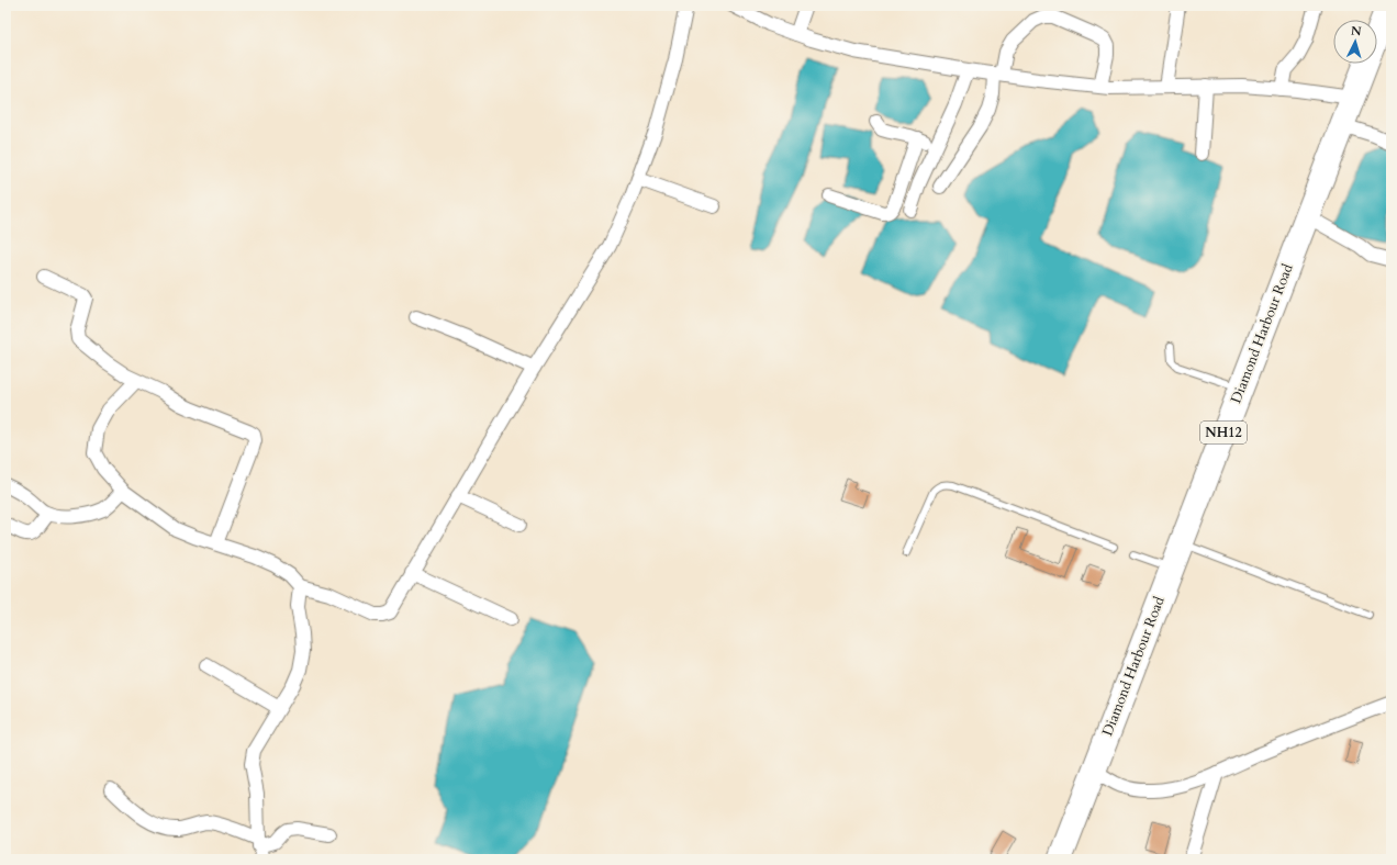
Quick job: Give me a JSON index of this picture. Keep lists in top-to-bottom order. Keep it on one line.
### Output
{"streets":{"highway":["Diamond Harbour Road","NH12"]},"north":"top"}
